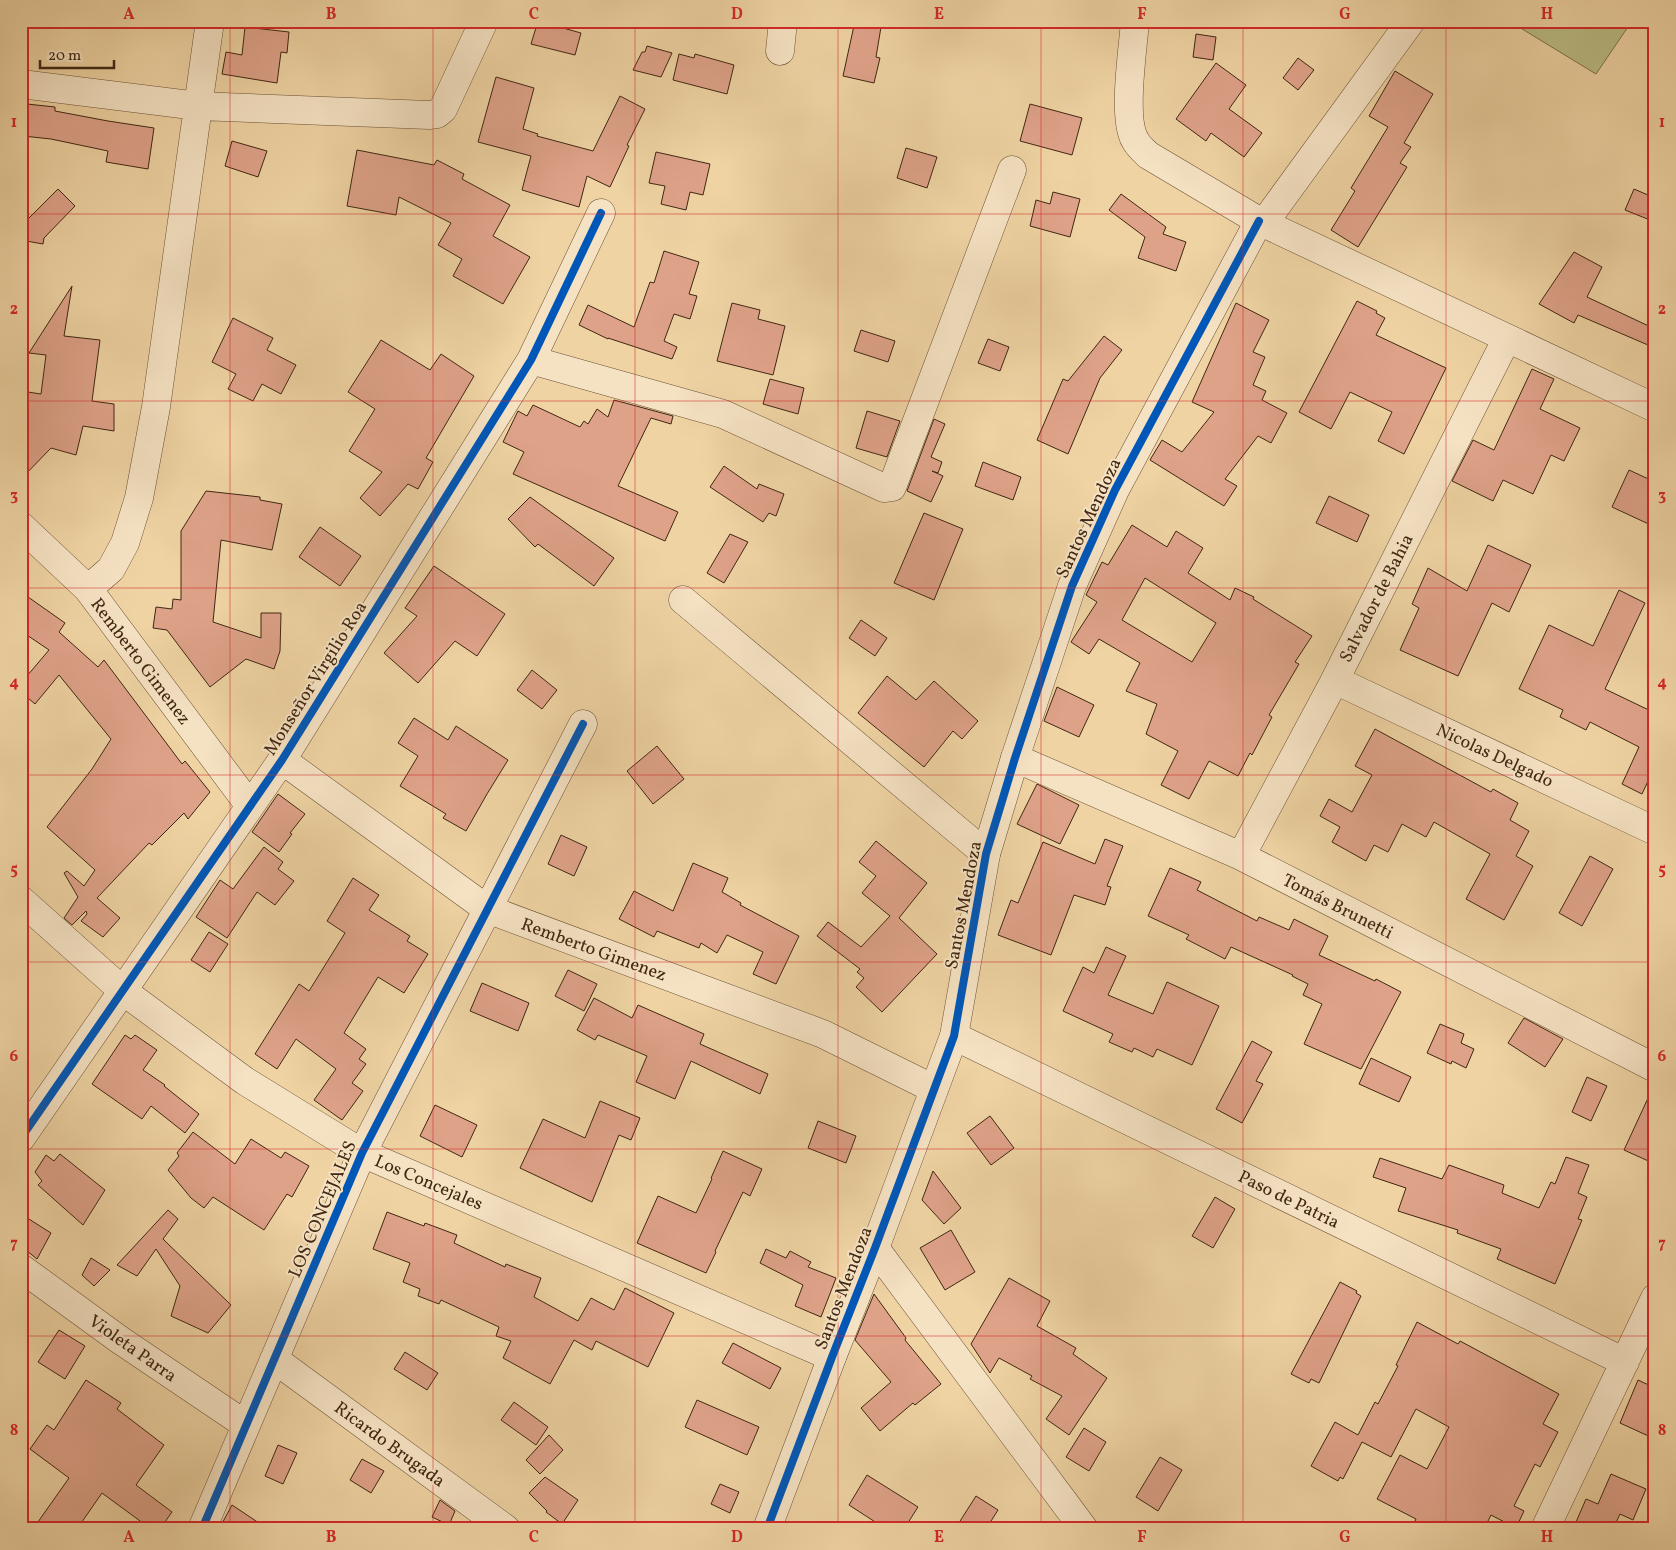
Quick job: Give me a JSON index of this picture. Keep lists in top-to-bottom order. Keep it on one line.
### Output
{"streets":{"street":["Santos Mendoza","Salvador de Bahia","Remberto Gimenez","Monseñor Virgilio Roa","Nicolas Delgado","Tomás Brunetti","Los Concejales","Paso de Patria","LOS CONCEJALES","Violeta Parra","Ricardo Brugada"]},"crossings":[["Santos Mendoza","Remberto Gimenez"],["Santos Mendoza","Tomás Brunetti"],["Santos Mendoza","Los Concejales"],["Santos Mendoza","Paso de Patria"],["Salvador de Bahia","Nicolas Delgado"],["Salvador de Bahia","Tomás Brunetti"],["Remberto Gimenez","Monseñor Virgilio Roa"],["Remberto Gimenez","LOS CONCEJALES"],["Monseñor Virgilio Roa","Los Concejales"],["Los Concejales","LOS CONCEJALES"],["LOS CONCEJALES","Violeta Parra"],["LOS CONCEJALES","Ricardo Brugada"]],"scale_bar":"20 m","grid":{"columns":["A","B","C","D","E","F","G","H"],"rows":["1","2","3","4","5","6","7","8"]}}
